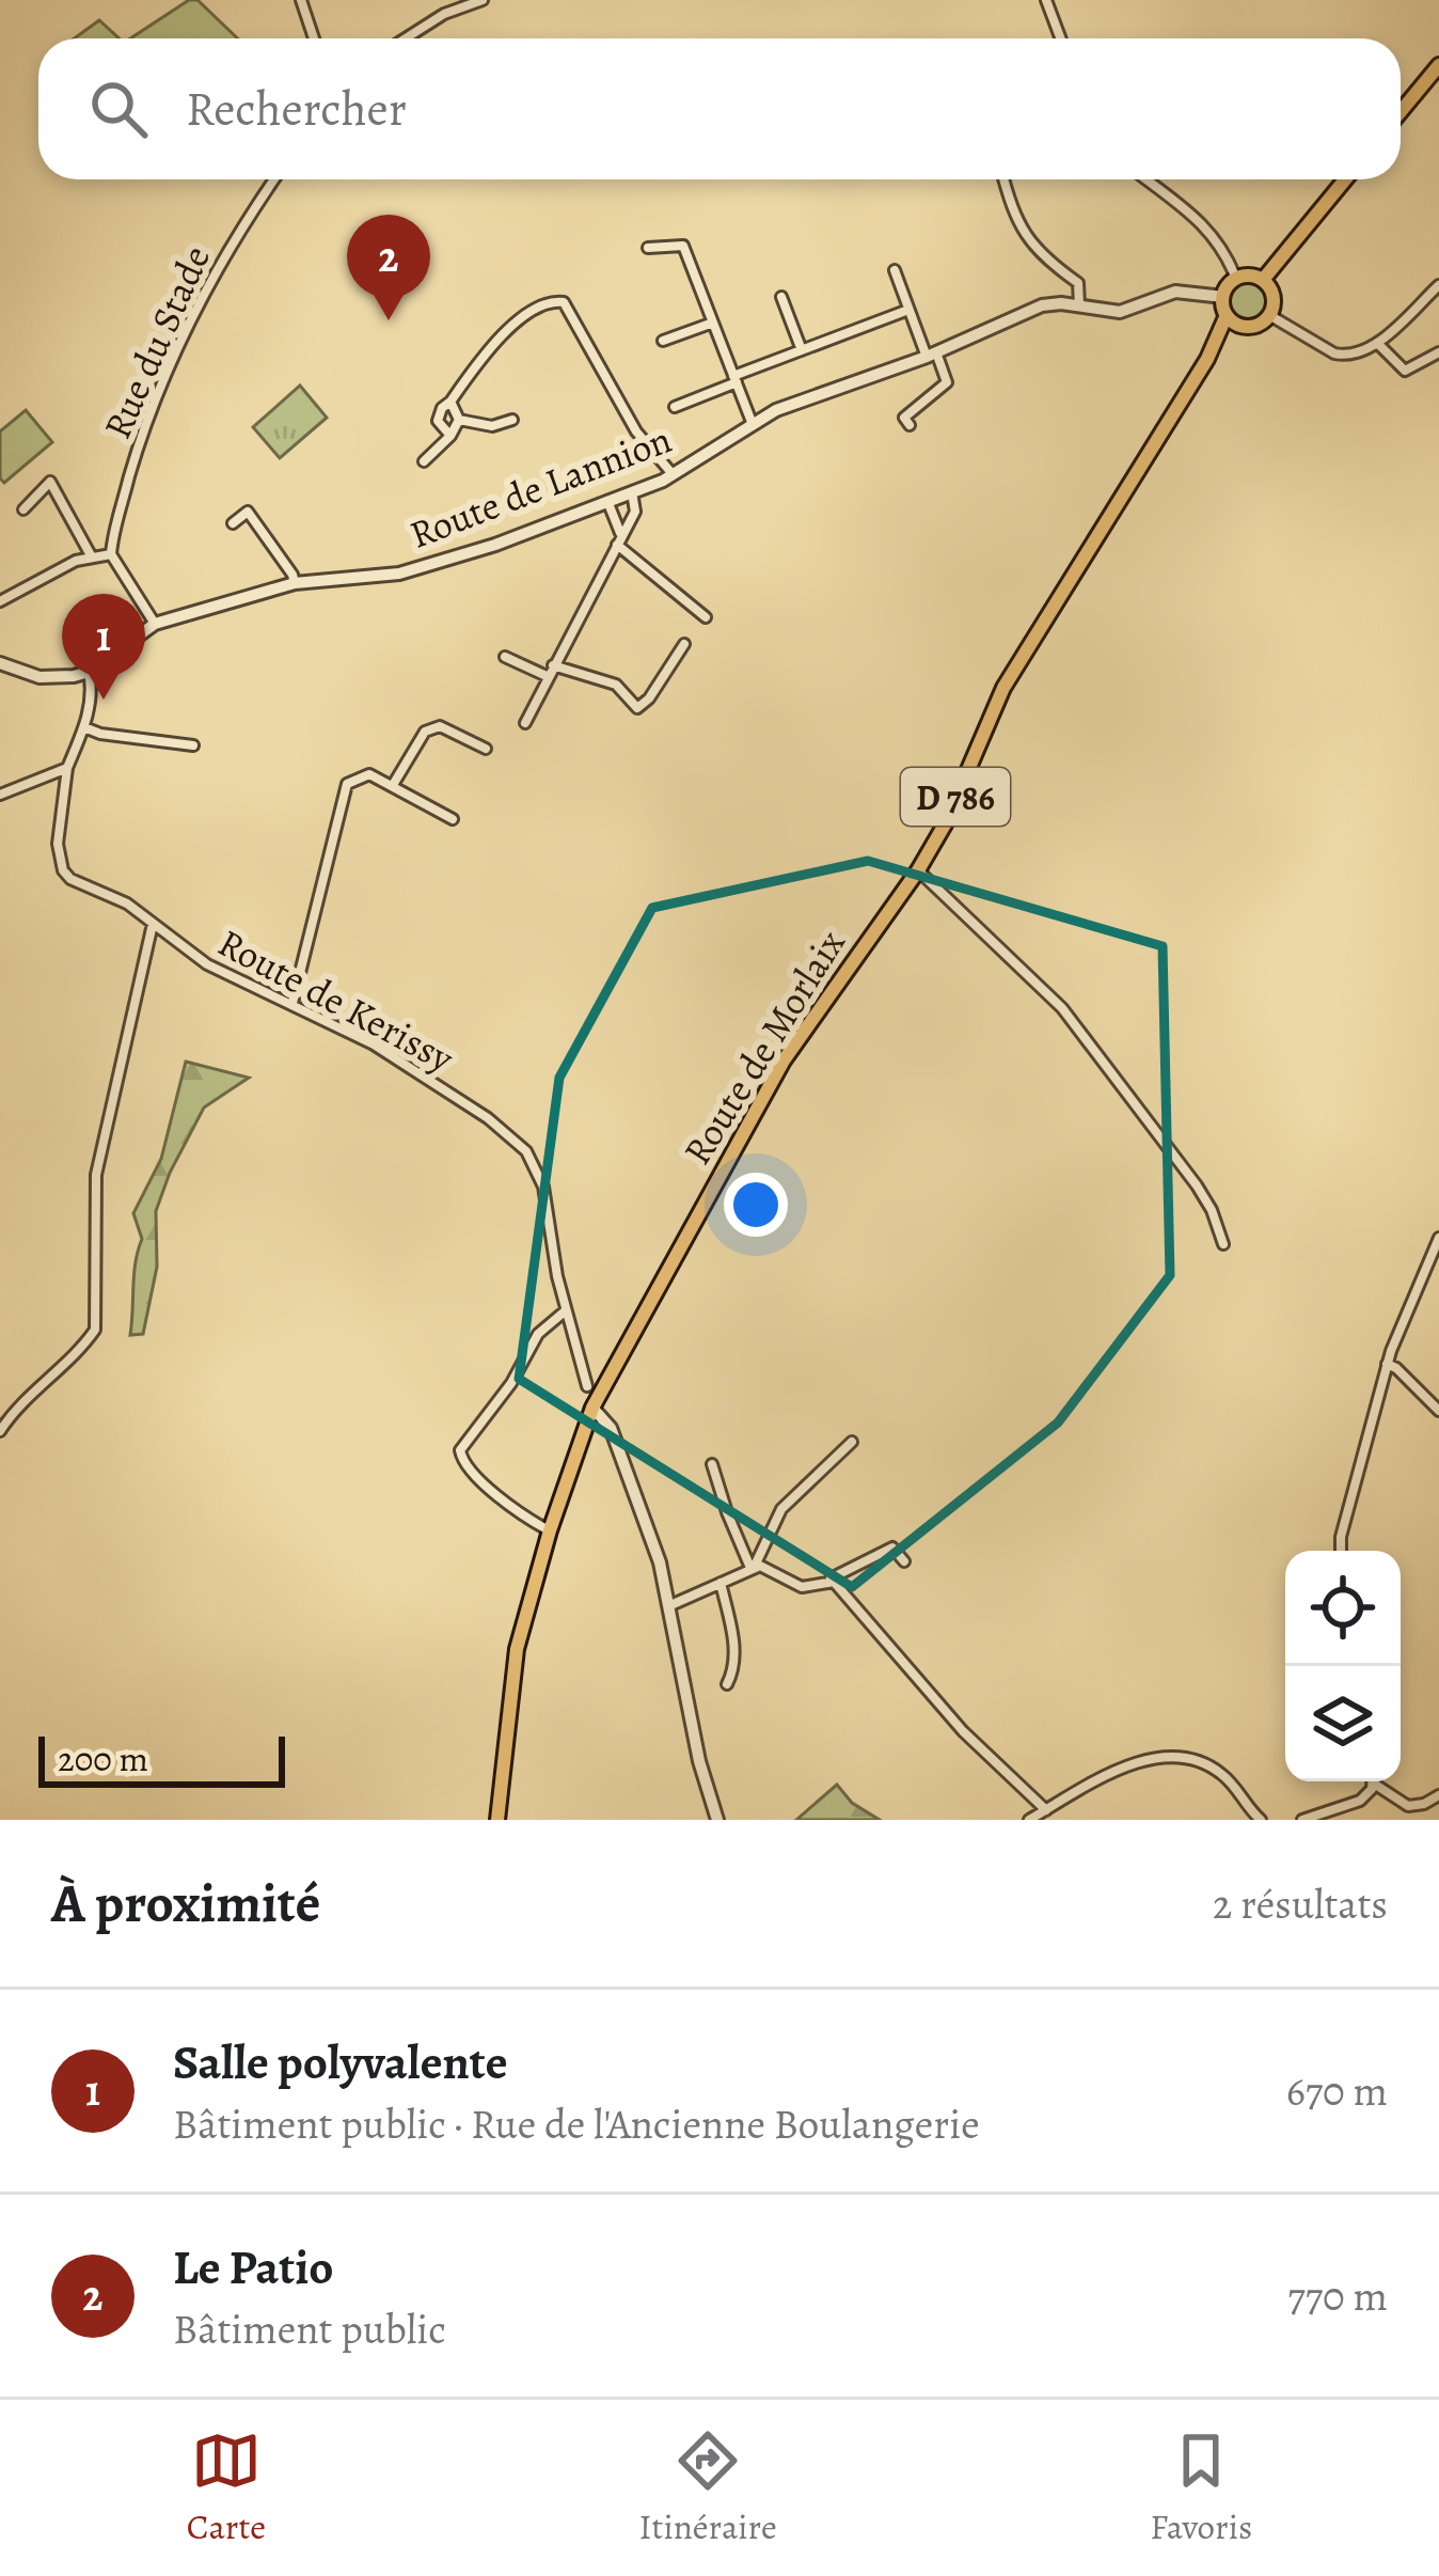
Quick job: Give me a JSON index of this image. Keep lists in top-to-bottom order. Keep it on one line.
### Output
{"streets":{"main road":["D 786","Route de Morlaix"],"street":["Rue du Stade","Route de Lannion","Route de Kerissy"]},"crossings":[["Route de Lannion","Route de Morlaix"]],"scale_bar":"200 m","page":{"search":"Rechercher","pins":["2","1"],"scale":"200 m","heading":["À proximité","2 résultats"],"list":[{"mark":"1","name":"Salle polyvalente","note":"Bâtiment public · Rue de l'Ancienne Boulangerie","value":"670 m"},{"mark":"2","name":"Le Patio","note":"Bâtiment public","value":"770 m"}],"nav":["Carte","Itinéraire","Favoris"]}}
